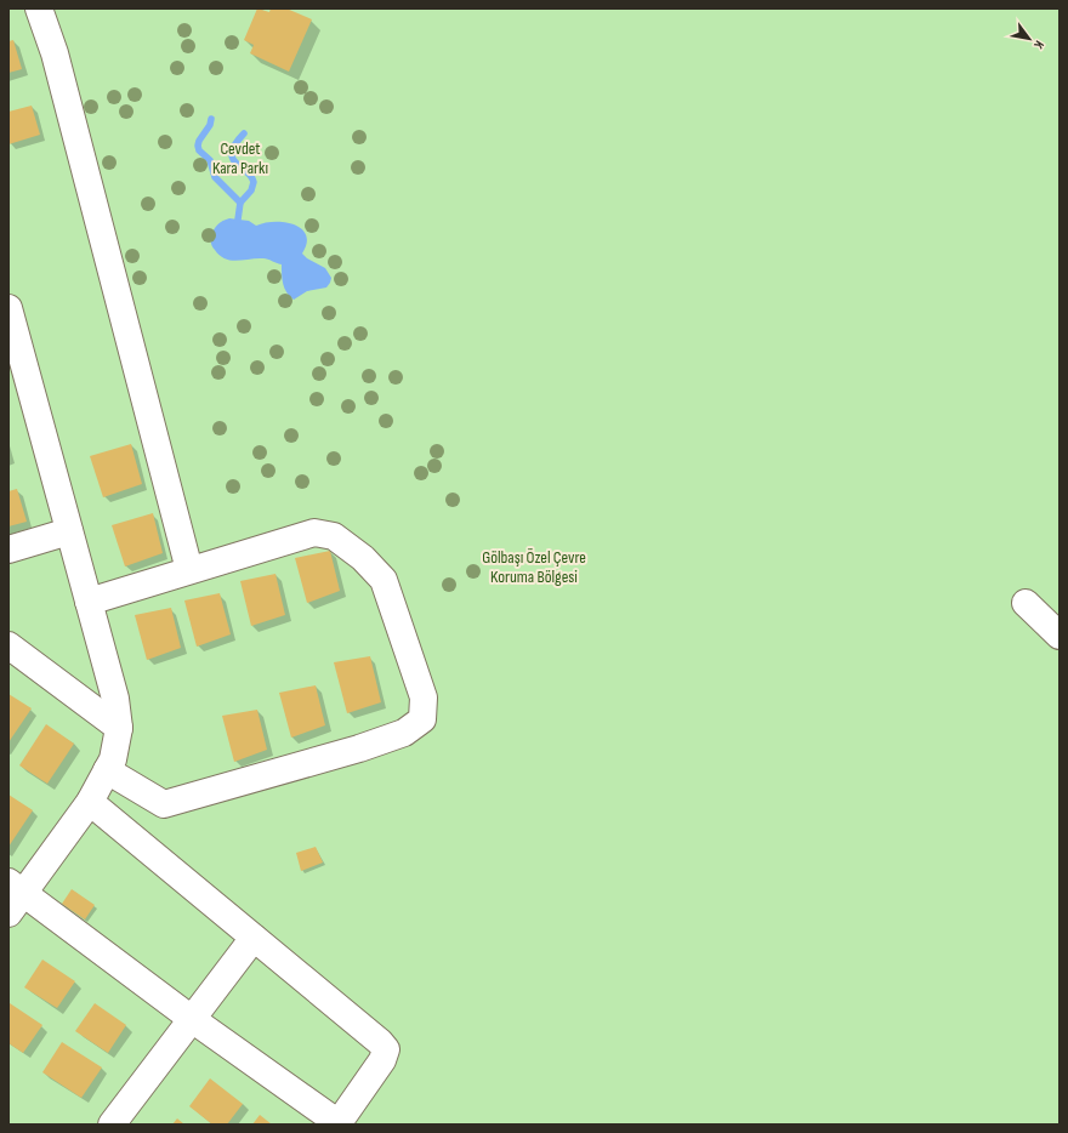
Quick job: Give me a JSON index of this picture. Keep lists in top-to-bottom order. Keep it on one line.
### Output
{"parks":["Cevdet Kara Parkı","Gölbaşı Özel Çevre Koruma Bölgesi"],"north":"bottom right"}
